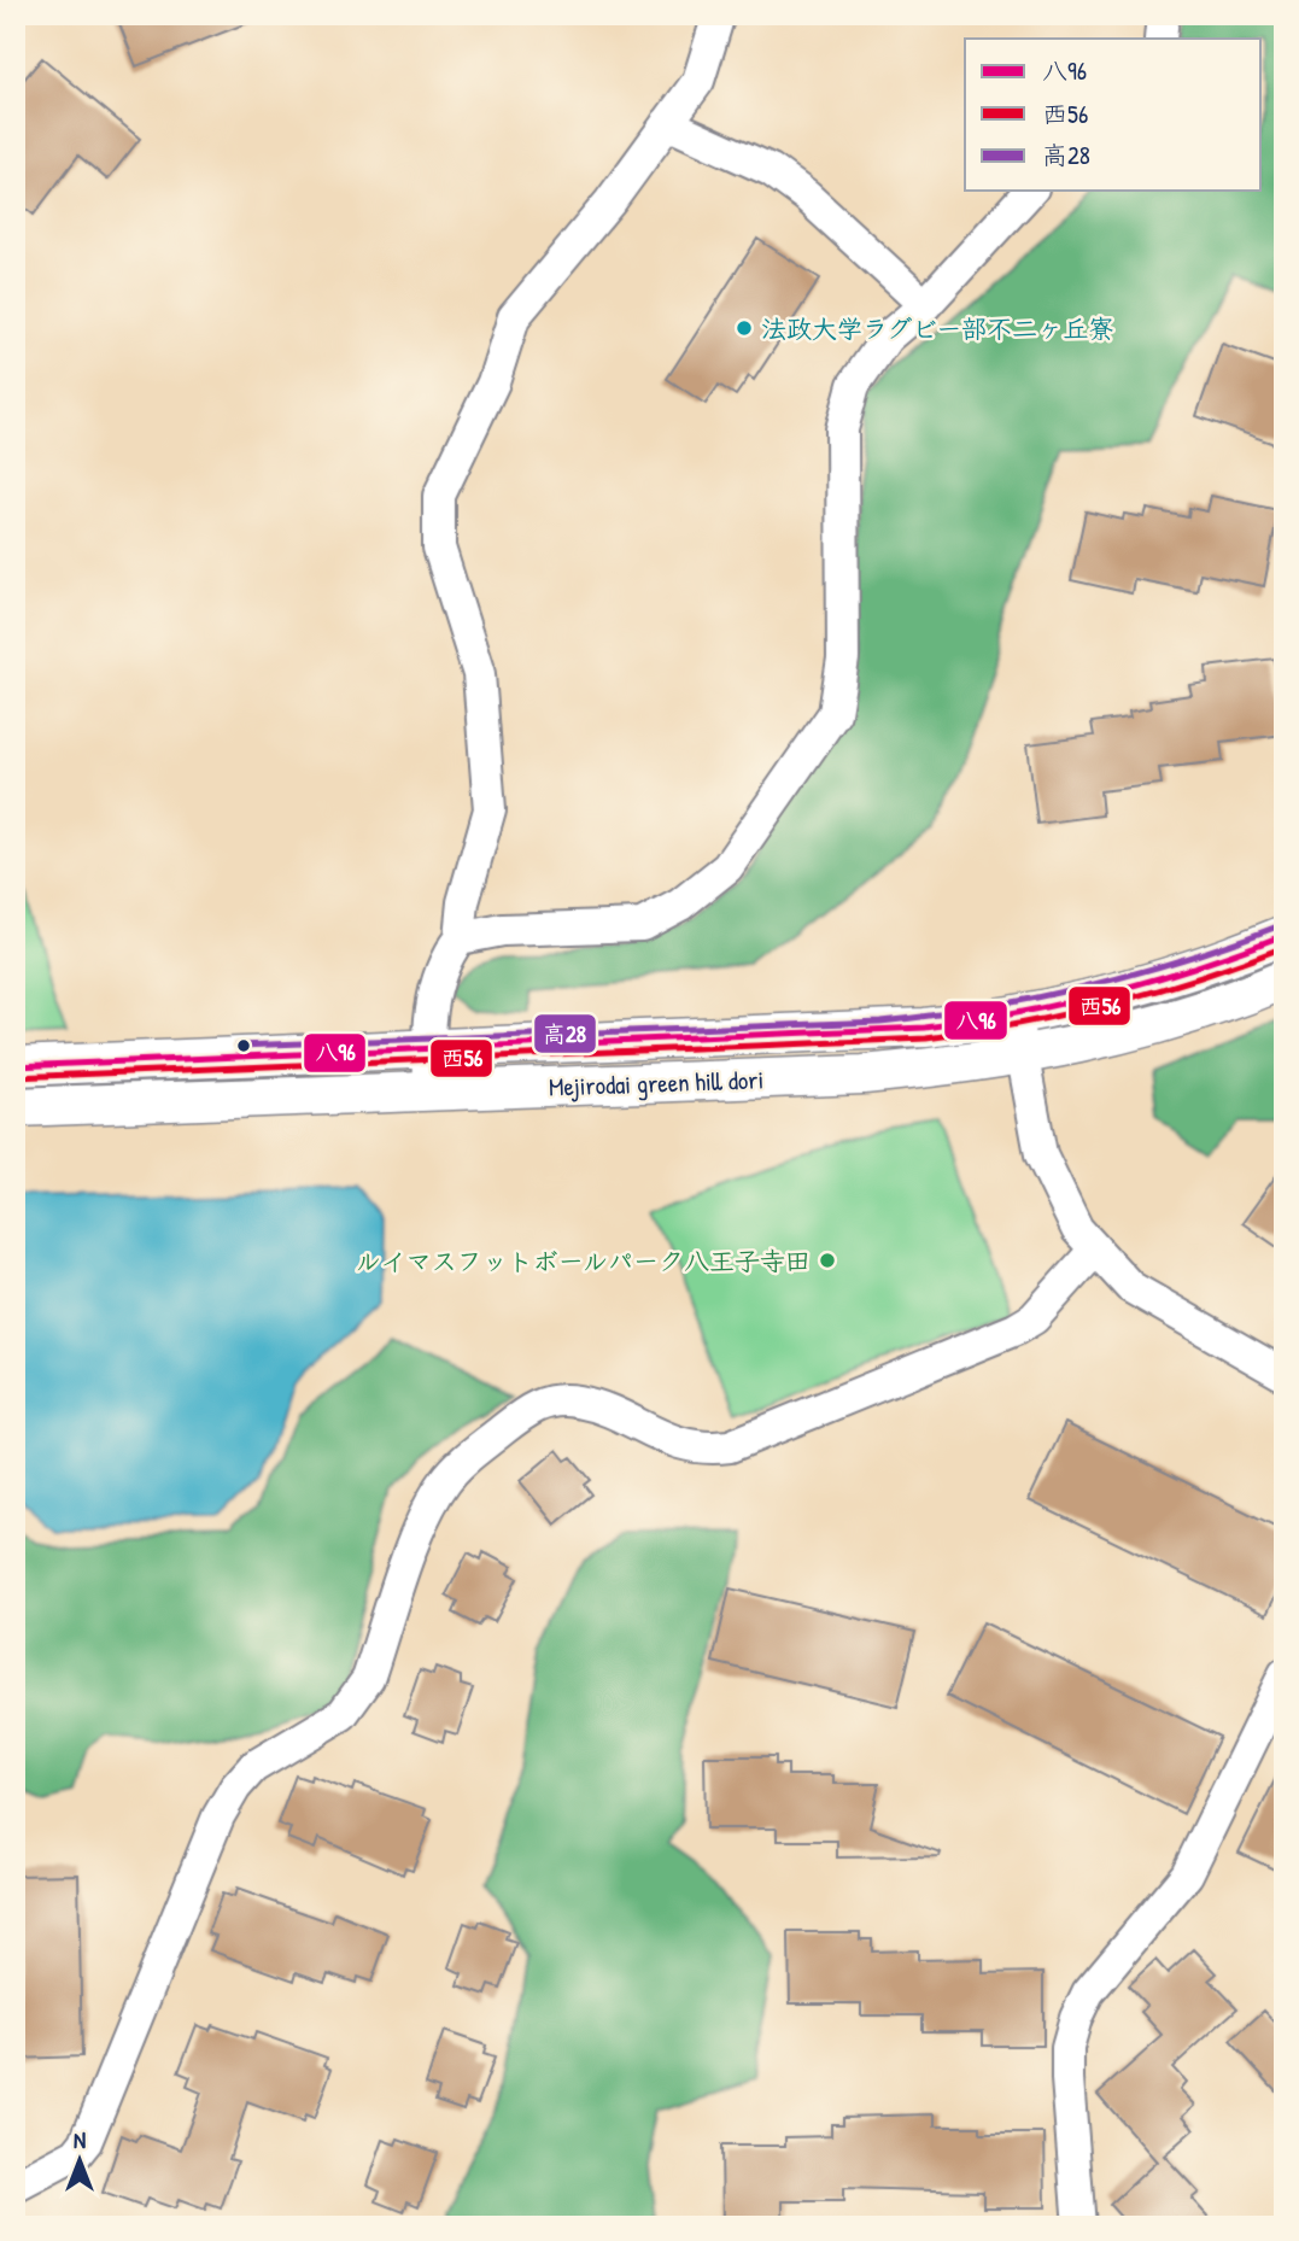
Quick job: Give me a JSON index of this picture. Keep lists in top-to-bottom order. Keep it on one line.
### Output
{"streets":{"street":["Mejirodai green hill dori"]},"places":["法政大学ラグビー部不二ヶ丘寮","ルイマスフットボールパーク八王子寺田"],"lines":["transit line 高28","transit line 八96","transit line 西56"],"legend":["八96","西56","高28"],"north":"top"}
